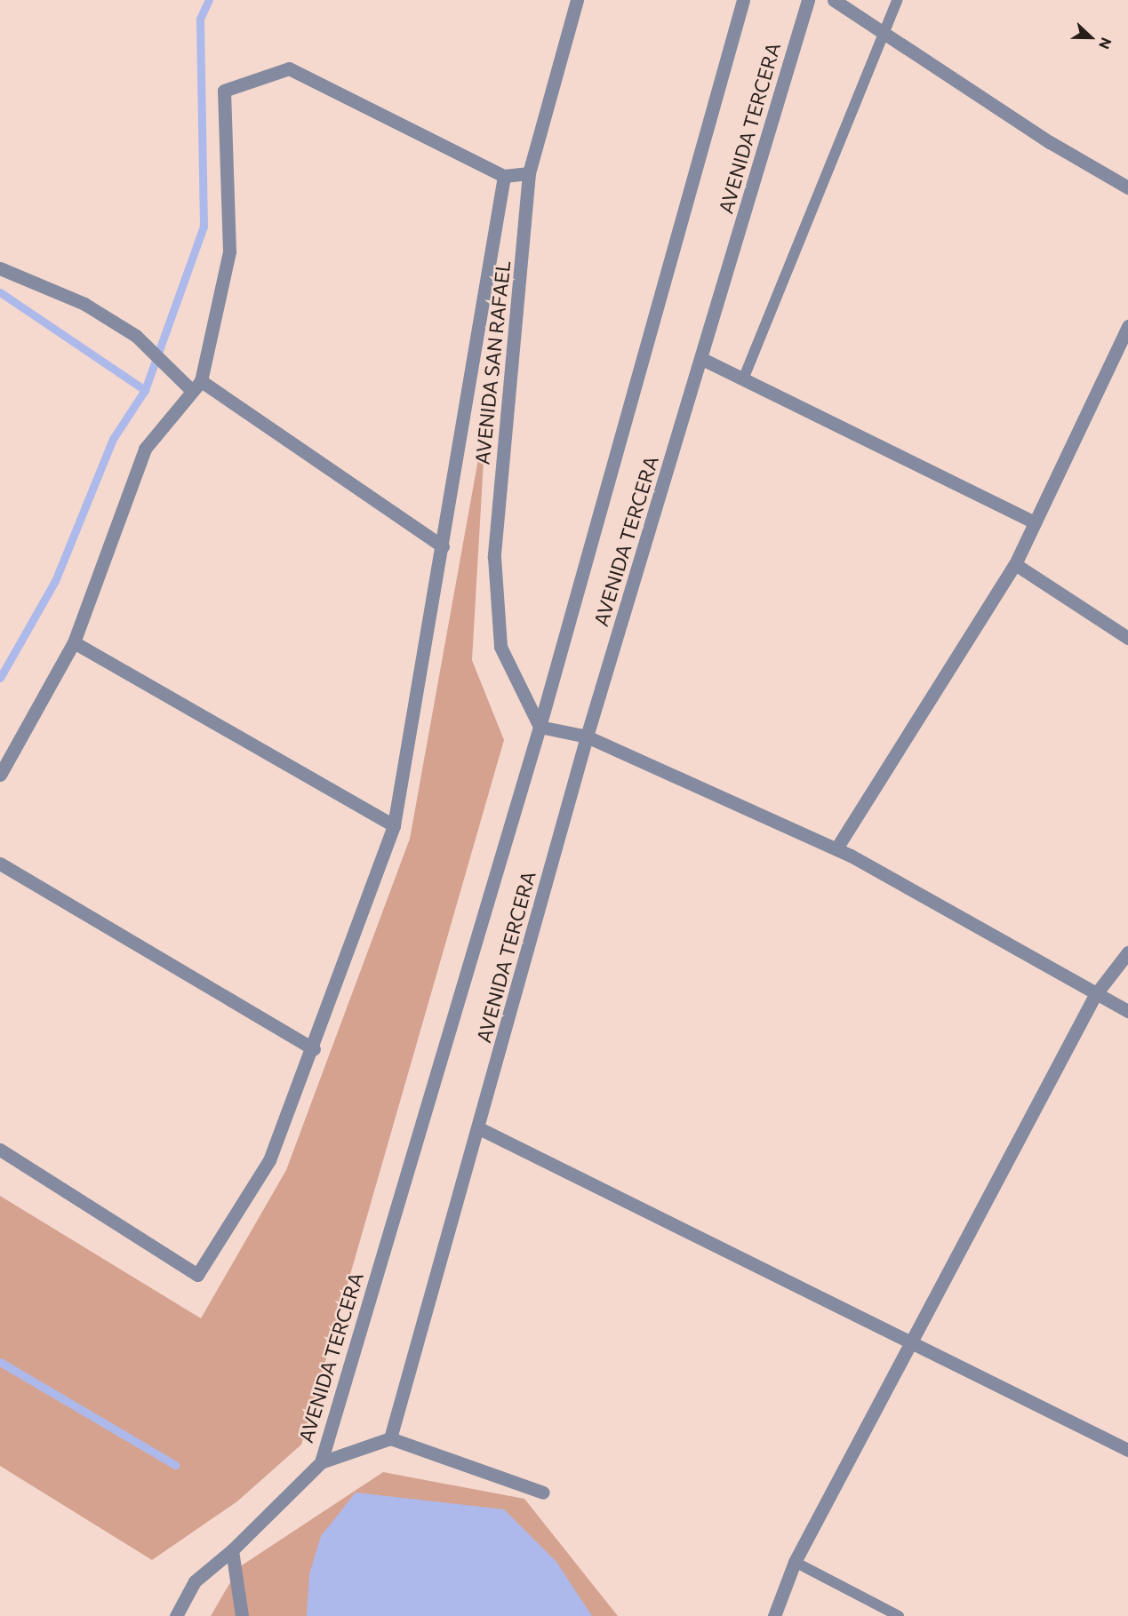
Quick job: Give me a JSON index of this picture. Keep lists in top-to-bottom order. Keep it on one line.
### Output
{"streets":{"street":["AVENIDA TERCERA","AVENIDA SAN RAFAEL"]},"crossings":[["AVENIDA TERCERA","AVENIDA SAN RAFAEL"]],"north":"right"}
